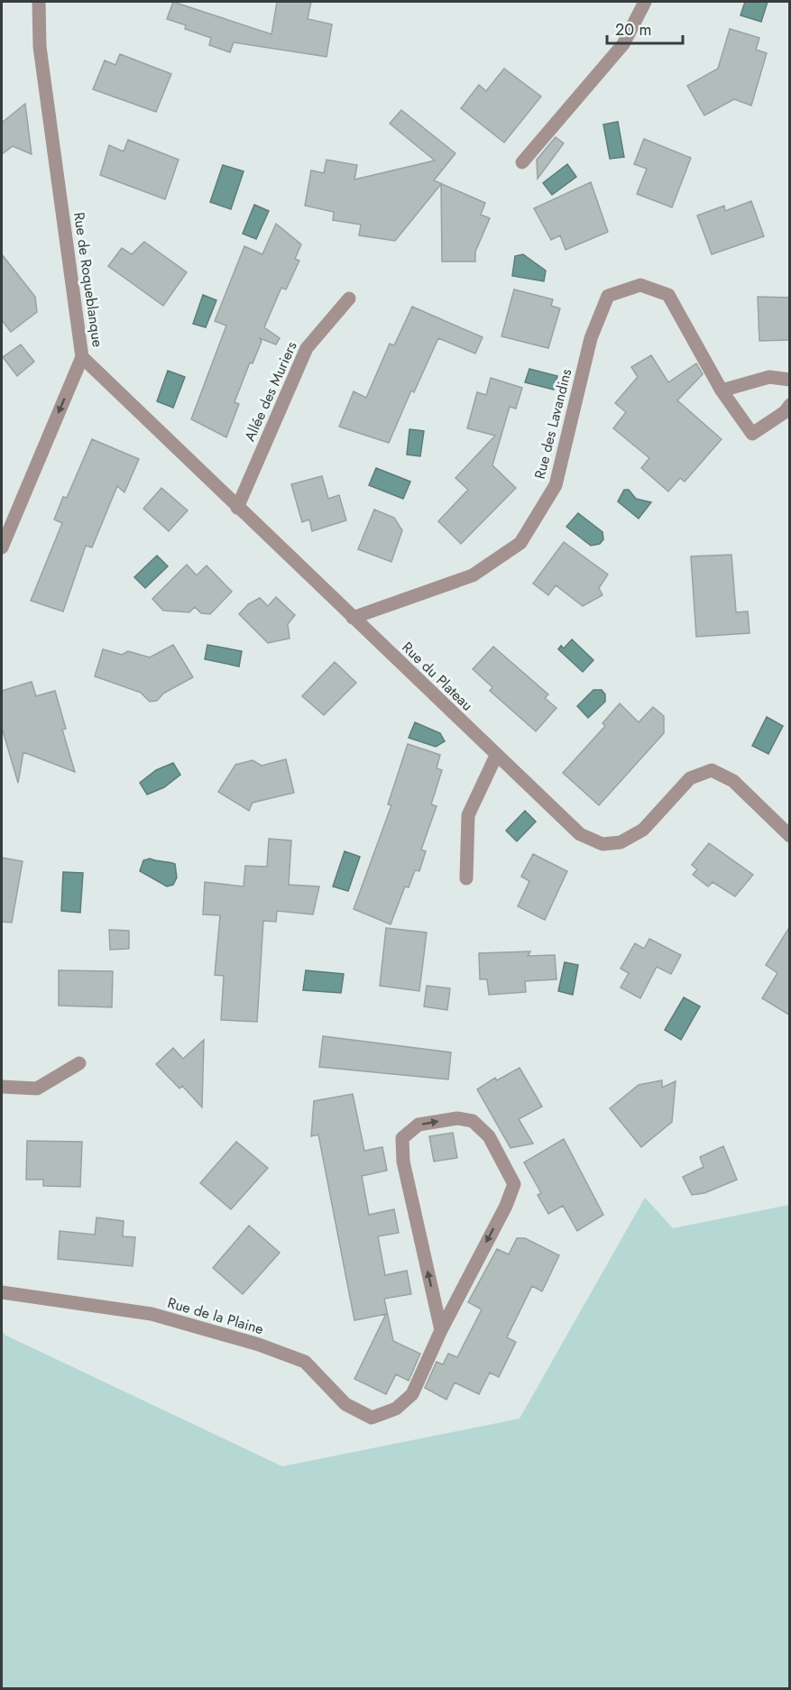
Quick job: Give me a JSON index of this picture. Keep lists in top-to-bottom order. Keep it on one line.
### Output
{"streets":{"street":["Rue de Roqueblanque","Allée des Muriers","Rue des Lavandins","Rue du Plateau","Rue de la Plaine"]},"crossings":[["Rue de Roqueblanque","Rue du Plateau"],["Allée des Muriers","Rue du Plateau"],["Rue des Lavandins","Rue du Plateau"]],"one_way":["Rue de Roqueblanque"],"scale_bar":"20 m"}
